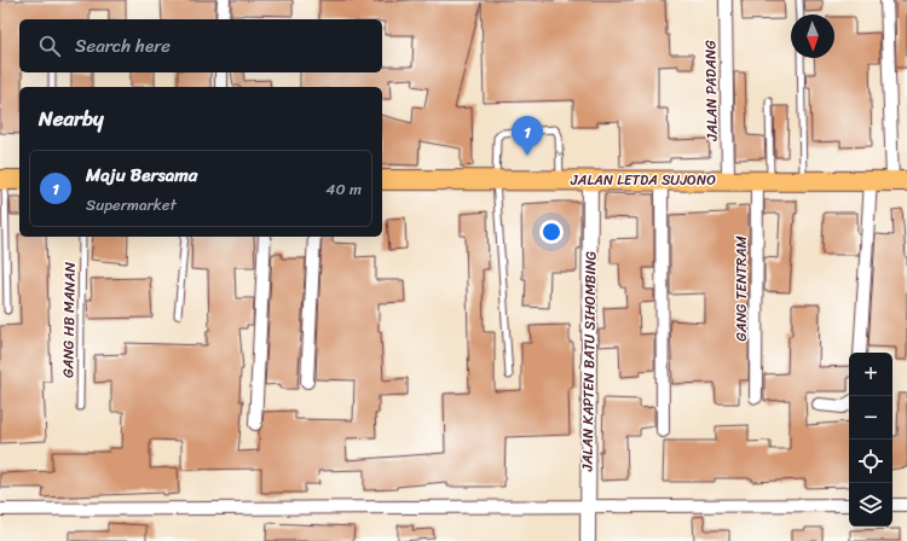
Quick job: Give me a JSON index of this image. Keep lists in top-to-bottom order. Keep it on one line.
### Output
{"streets":{"highway":["JALAN LETDA SUJONO"],"street":["JALAN PADANG","GANG TENTRAM","JALAN KAPTEN BATU SIHOMBING"],"lane":["GANG HB MANAN"]},"crossings":[["JALAN PADANG","JALAN LETDA SUJONO"],["JALAN LETDA SUJONO","GANG TENTRAM"],["JALAN LETDA SUJONO","JALAN KAPTEN BATU SIHOMBING"]],"north":"bottom","page":{"search":"Search here","heading":"Nearby","pins":"1","list":[{"mark":"1","name":"Maju Bersama","note":"Supermarket","value":"40 m"}],"map_buttons":["+","−"]}}
